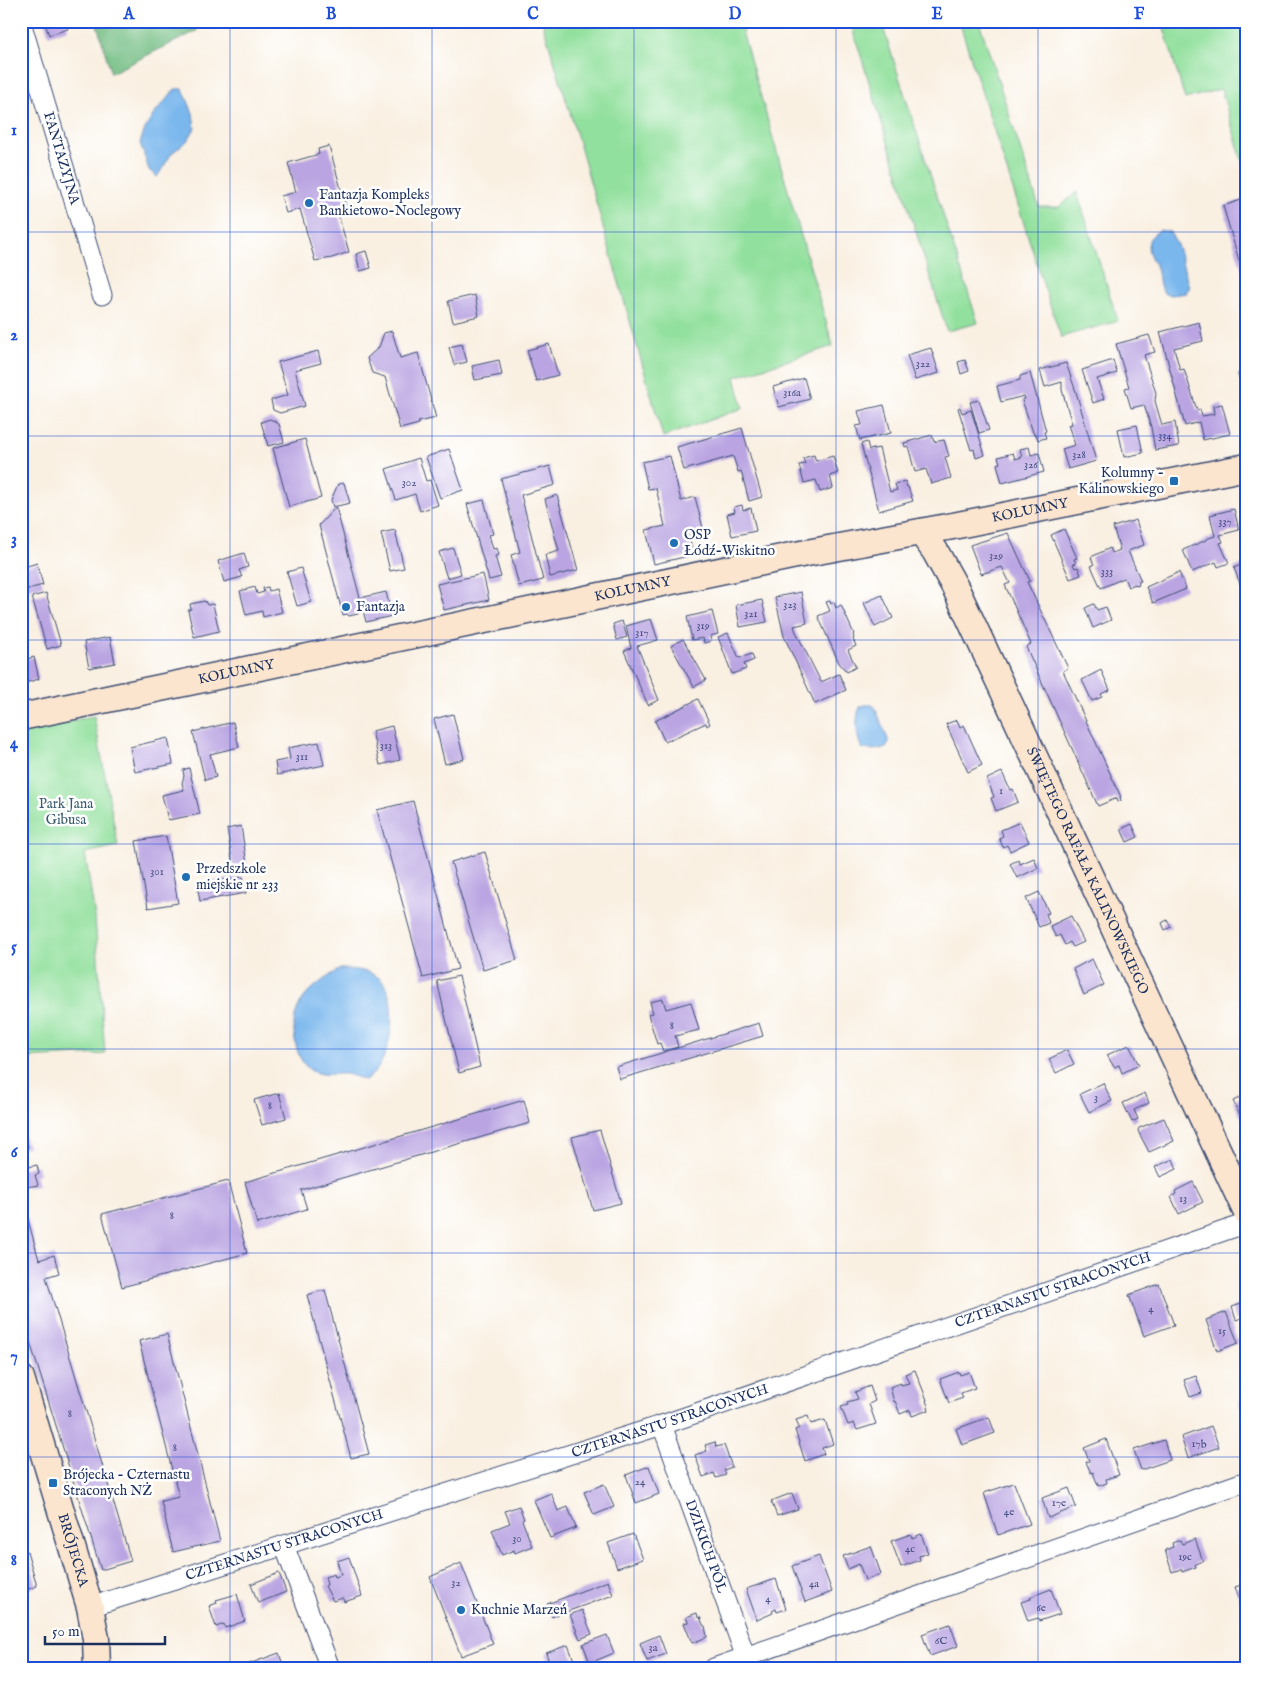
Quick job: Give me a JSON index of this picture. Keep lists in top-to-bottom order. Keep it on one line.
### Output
{"streets":{"street":["FANTAZYJNA","KOLUMNY","ŚWIĘTEGO RAFAŁA KALINOWSKIEGO","CZTERNASTU STRACONYCH","DZIKICH PÓL","BRÓJECKA"]},"crossings":[["KOLUMNY","ŚWIĘTEGO RAFAŁA KALINOWSKIEGO"],["ŚWIĘTEGO RAFAŁA KALINOWSKIEGO","CZTERNASTU STRACONYCH"],["CZTERNASTU STRACONYCH","DZIKICH PÓL"],["CZTERNASTU STRACONYCH","BRÓJECKA"]],"parks":["Park Jana Gibusa"],"places":{"other":["Fantazja Kompleks Bankietowo-Noclegowy","OSP Łódź-Wiskitno","Fantazja","Przedszkole miejskie nr 233","Kuchnie Marzeń"],"transit":["Kolumny - Kalinowskiego","Brójecka - Czternastu Straconych NŻ"]},"house_numbers":["322","316a","334","328","326","302","337","329","333","323","321","319","317","313","311","1","301","8","3","8","13","8","4","15","8","17b","8","24","17e","4e","30","4c","19c","32","4a","4","6e","6C","3a"],"scale_bar":"50 m","grid":{"columns":["A","B","C","D","E","F"],"rows":["1","2","3","4","5","6","7","8"]}}
